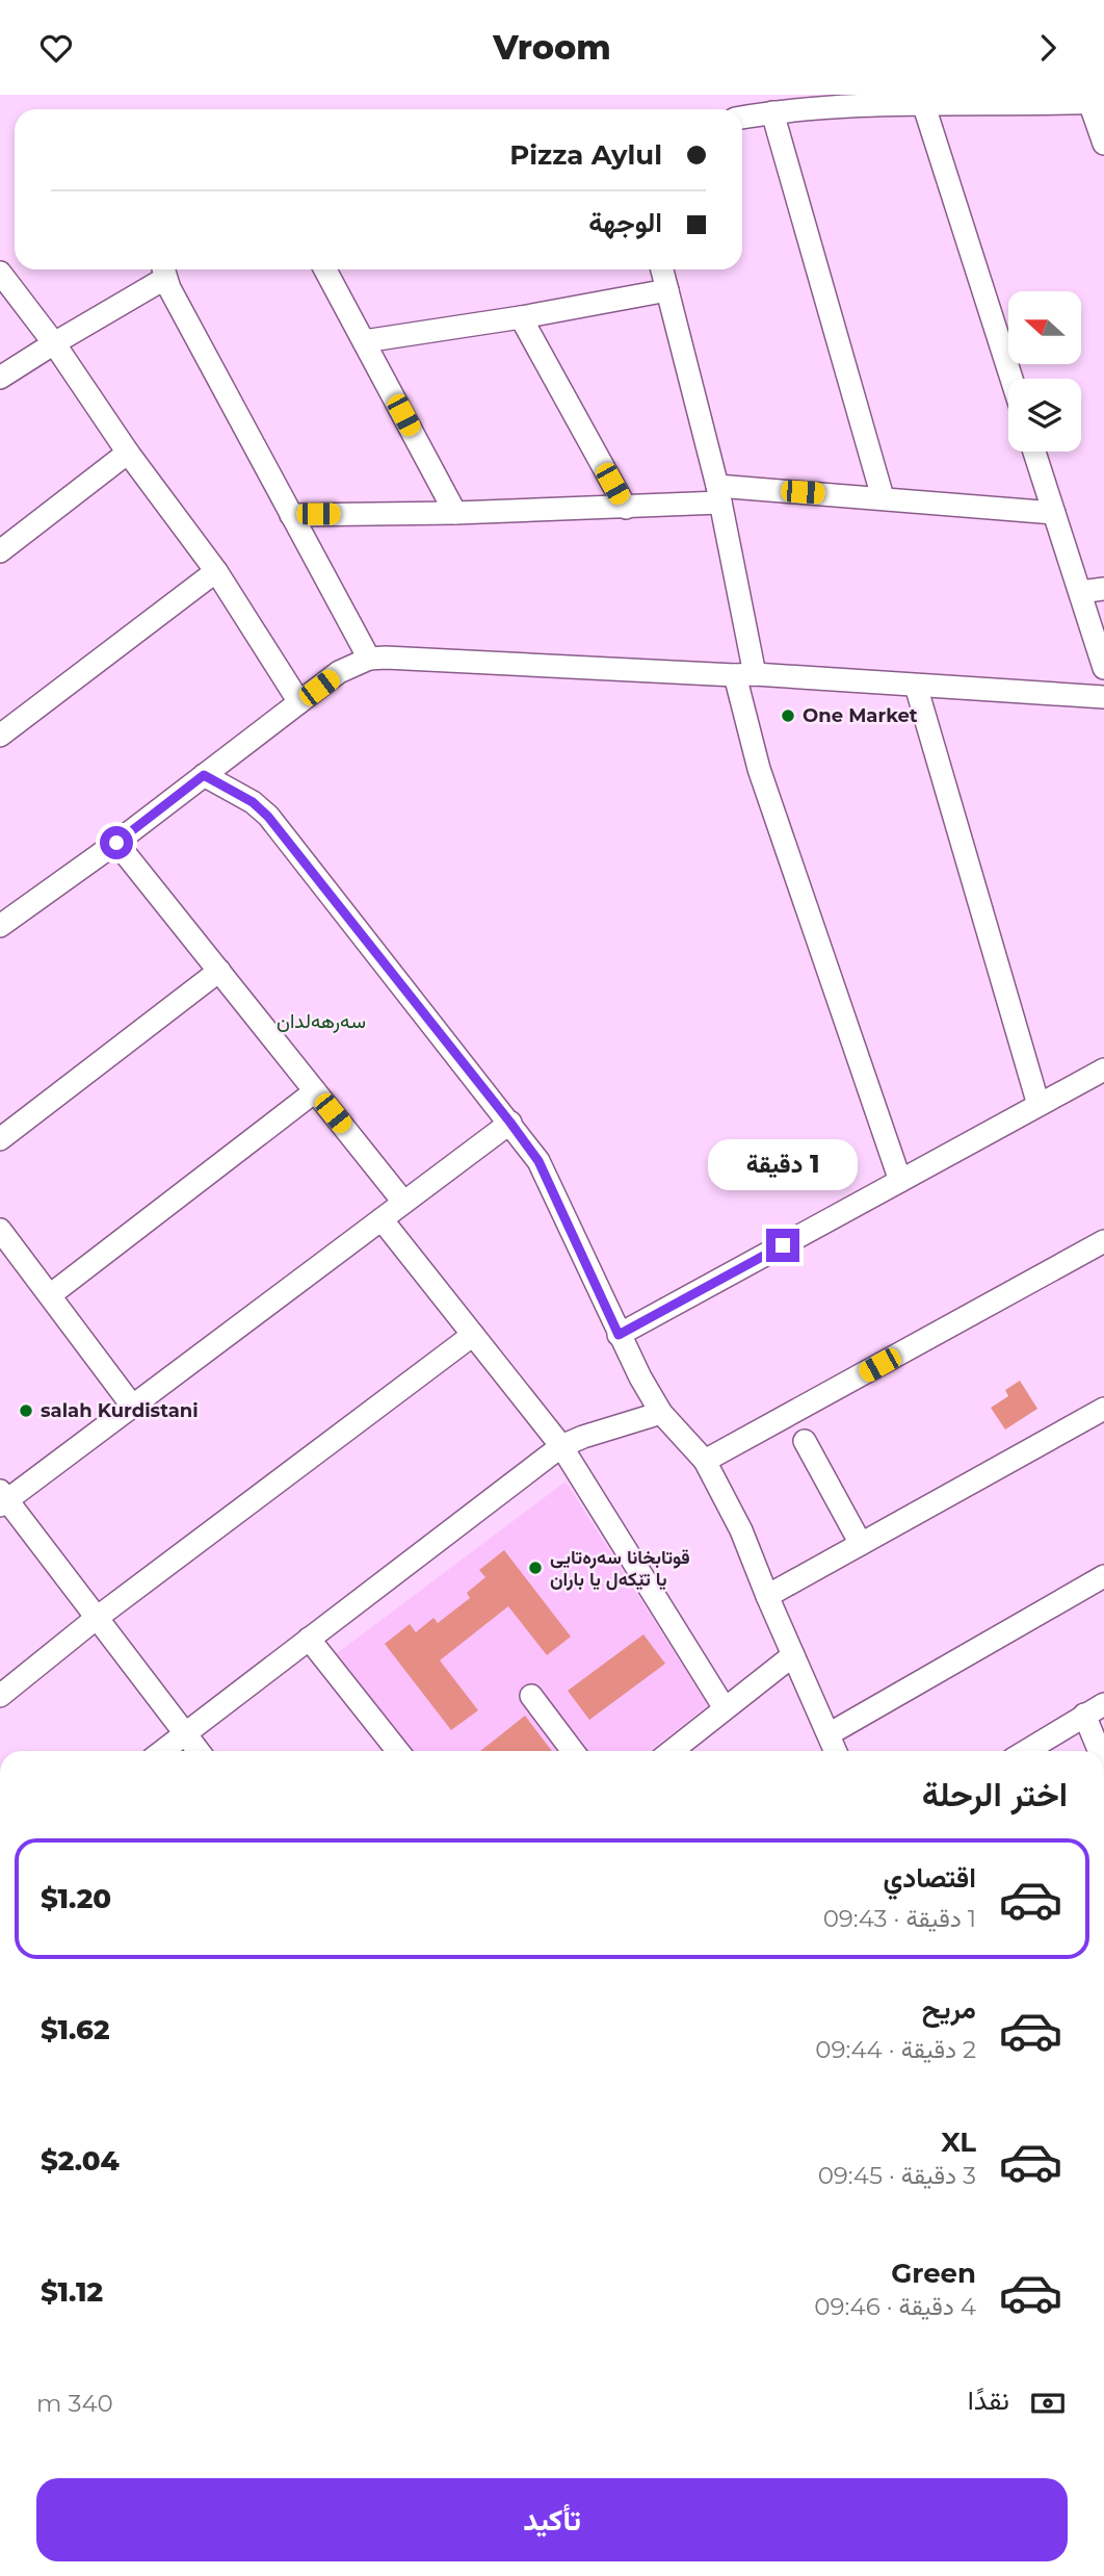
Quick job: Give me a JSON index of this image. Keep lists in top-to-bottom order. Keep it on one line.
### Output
{"districts":["سەرهەلدان"],"places":["One Market","salah Kurdistani","قوتابخانا سەرەتایی یا تێکەل یا باران"],"north":"left","page":{"header":"Vroom","banner":["Pizza Aylul","الوجهة"],"bubble":"1 دقيقة","heading":"اختر الرحلة","list":[{"name":"اقتصادي","note":"1 دقيقة · 09:43","value":"$1.20"},{"name":"مريح","note":"2 دقيقة · 09:44","value":"$1.62"},{"name":"XL","note":"3 دقيقة · 09:45","value":"$2.04"},{"name":"Green","note":"4 دقيقة · 09:46","value":"$1.12"}],"pay":["نقدًا","340 m"],"buttons":"تأكيد"}}
